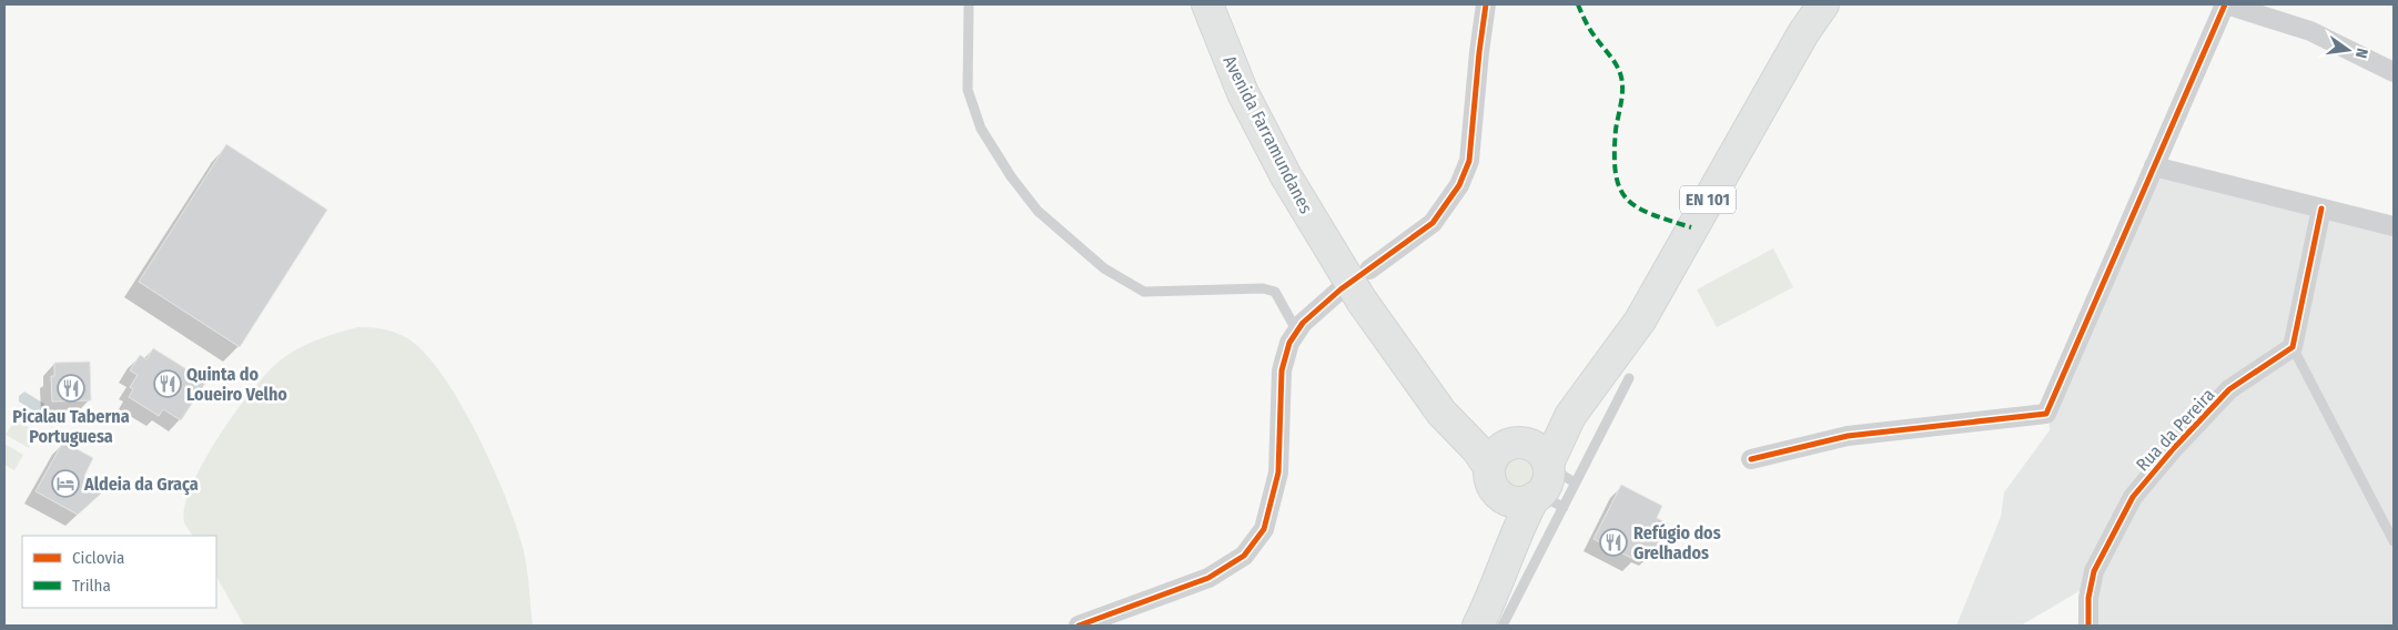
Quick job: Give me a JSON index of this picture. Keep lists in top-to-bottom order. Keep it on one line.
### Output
{"streets":{"main road":["Avenida Farramundanes","EN 101"],"street":["Rua da Pereira"]},"places":{"restaurant":["Quinta do Loueiro Velho","Picalau Taberna Portuguesa","Refúgio dos Grelhados"],"hotel":["Aldeia da Graça"]},"legend":["Ciclovia","Trilha"],"north":"right"}
